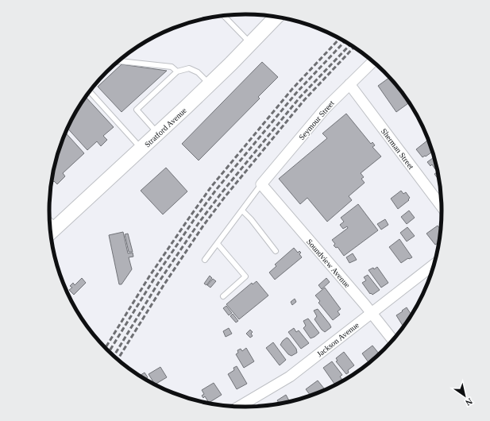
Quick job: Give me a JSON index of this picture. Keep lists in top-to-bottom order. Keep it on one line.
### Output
{"streets":{"main road":["Stratford Avenue"],"street":["Seymour Street","Sherman Street","Soundview Avenue","Jackson Avenue"]},"crossings":[["Seymour Street","Sherman Street"],["Seymour Street","Soundview Avenue"],["Soundview Avenue","Jackson Avenue"]],"north":"bottom right"}
